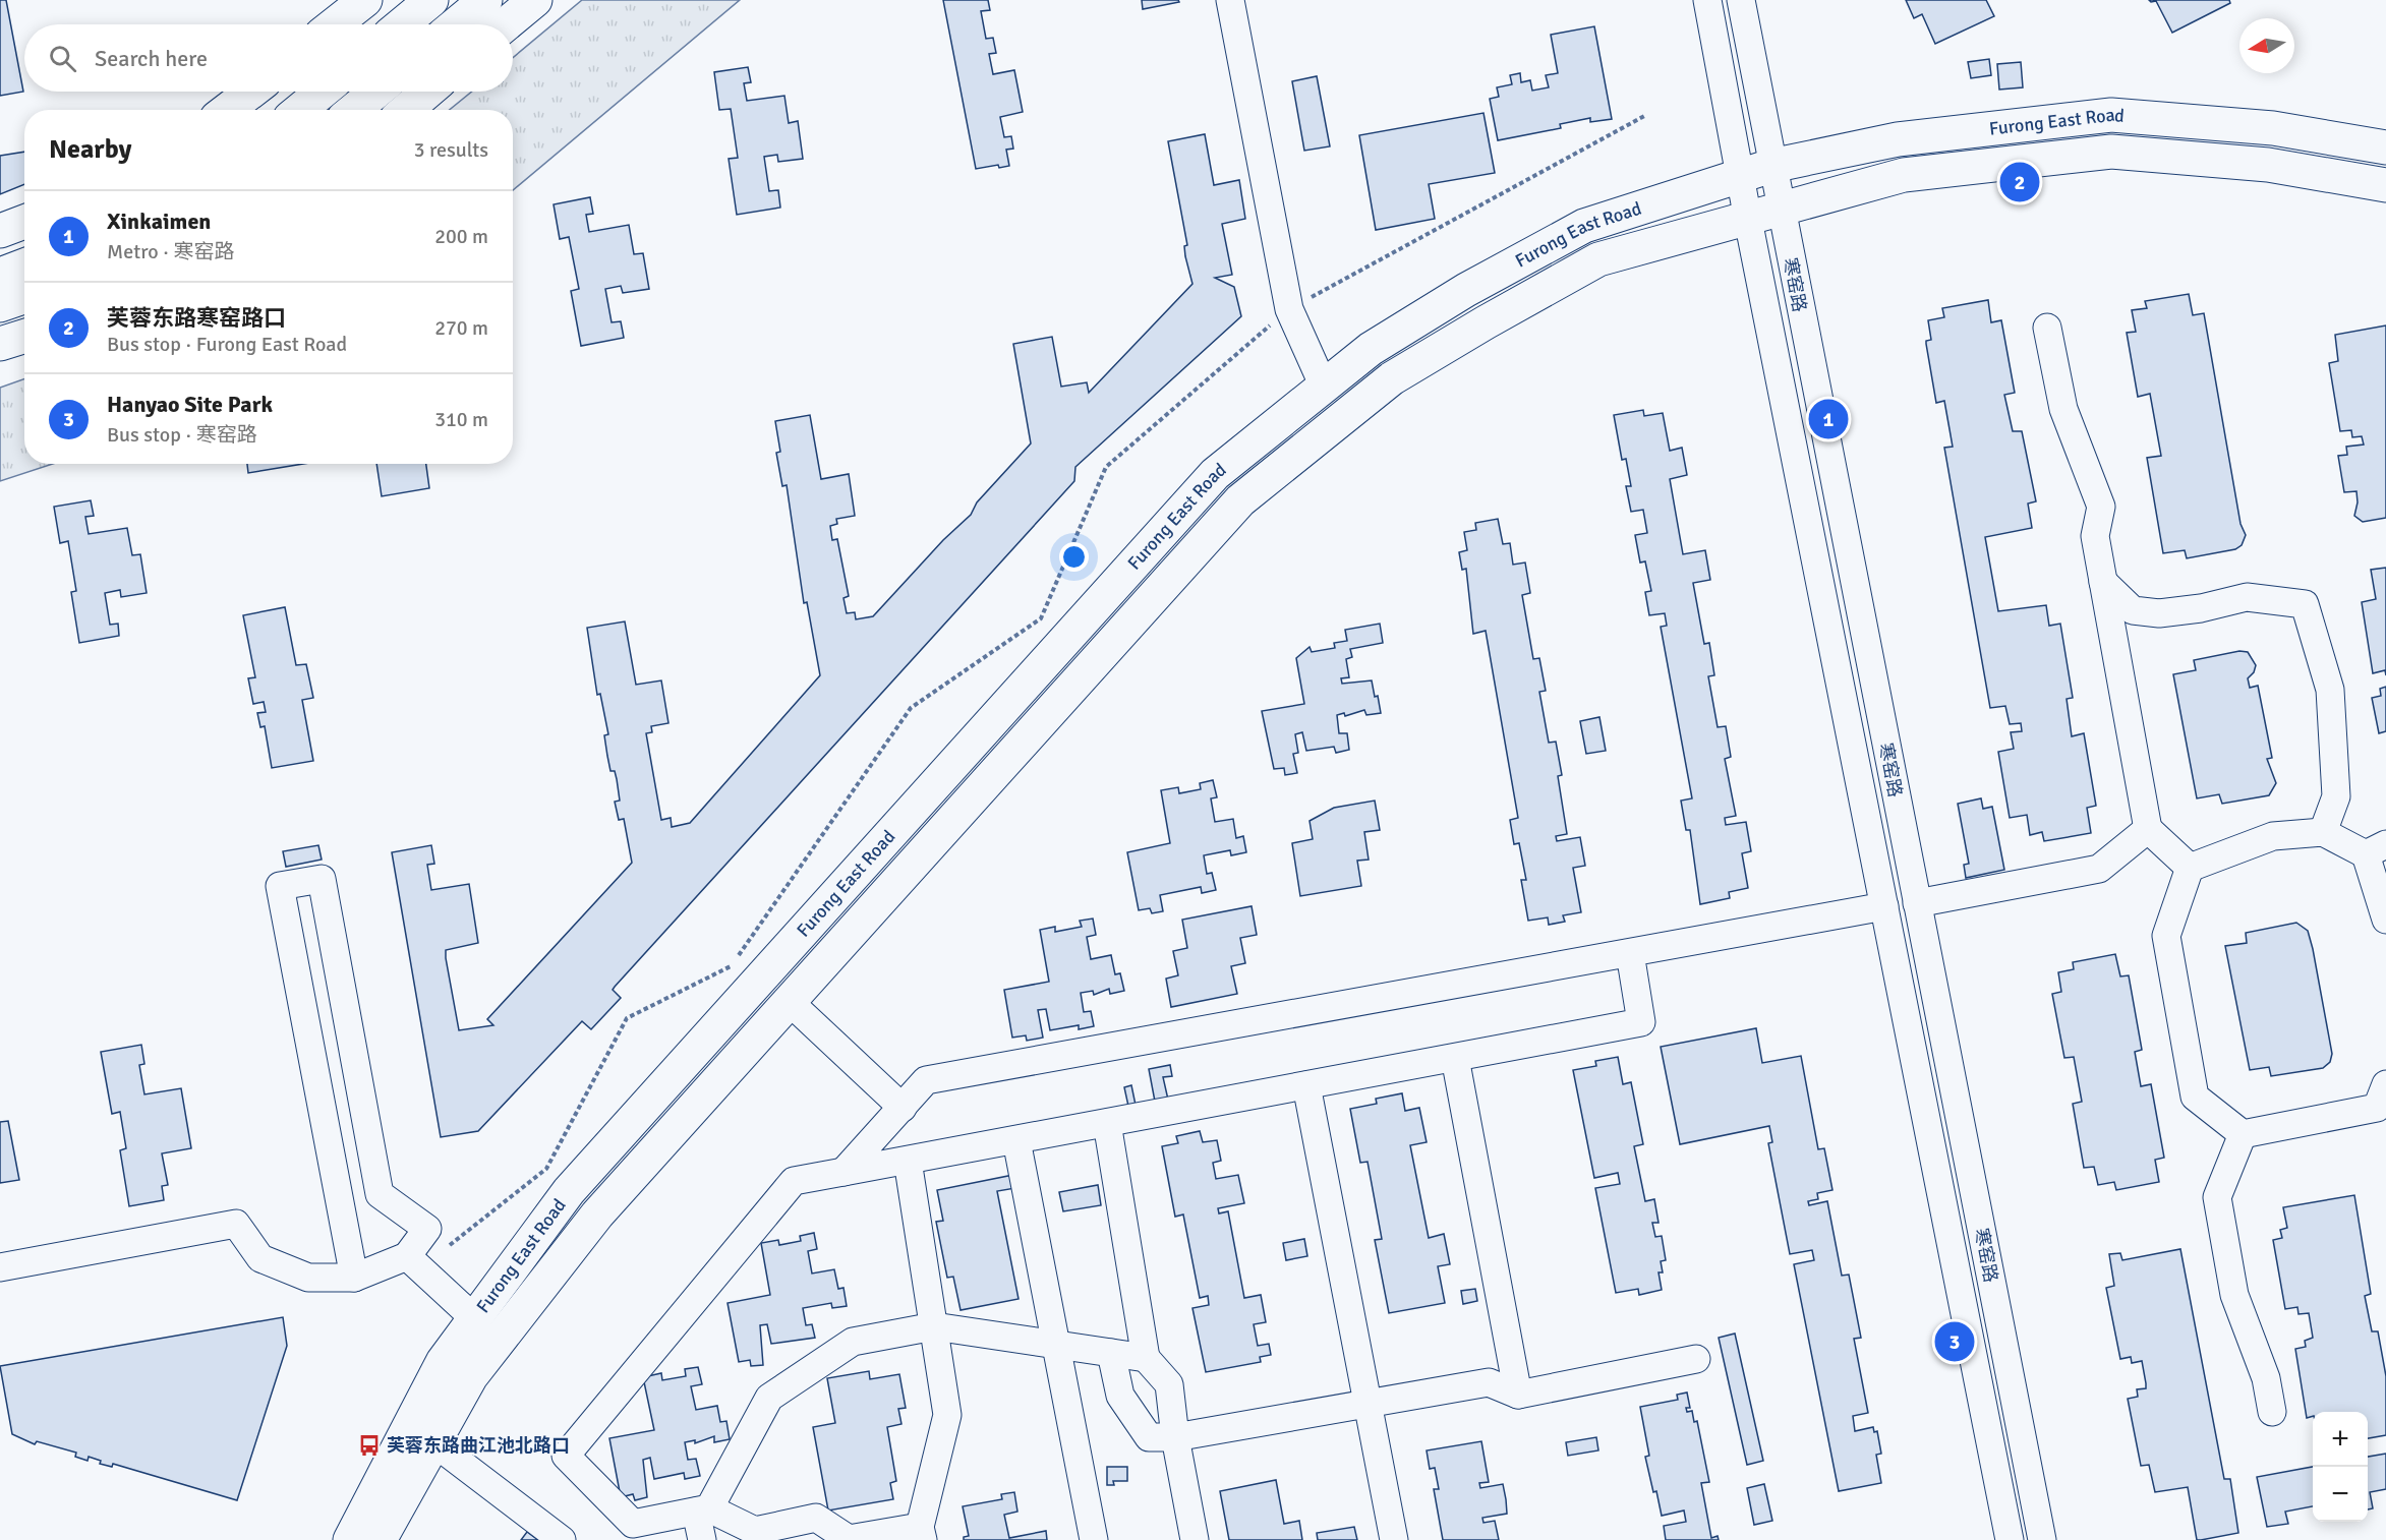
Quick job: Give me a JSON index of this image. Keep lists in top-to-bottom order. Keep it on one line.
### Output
{"streets":{"main road":["Furong East Road"],"street":["寒窑路"]},"crossings":[["Furong East Road","寒窑路"]],"places":{"bus stop":["芙蓉东路曲江池北路口"]},"north":"left","page":{"search":"Search here","heading":["Nearby","3 results"],"pins":["2","1","3"],"list":[{"mark":"1","name":"Xinkaimen","note":"Metro · 寒窑路","value":"200 m"},{"mark":"2","name":"芙蓉东路寒窑路口","note":"Bus stop · Furong East Road","value":"270 m"},{"mark":"3","name":"Hanyao Site Park","note":"Bus stop · 寒窑路","value":"310 m"}],"map_buttons":["+","−"]}}
